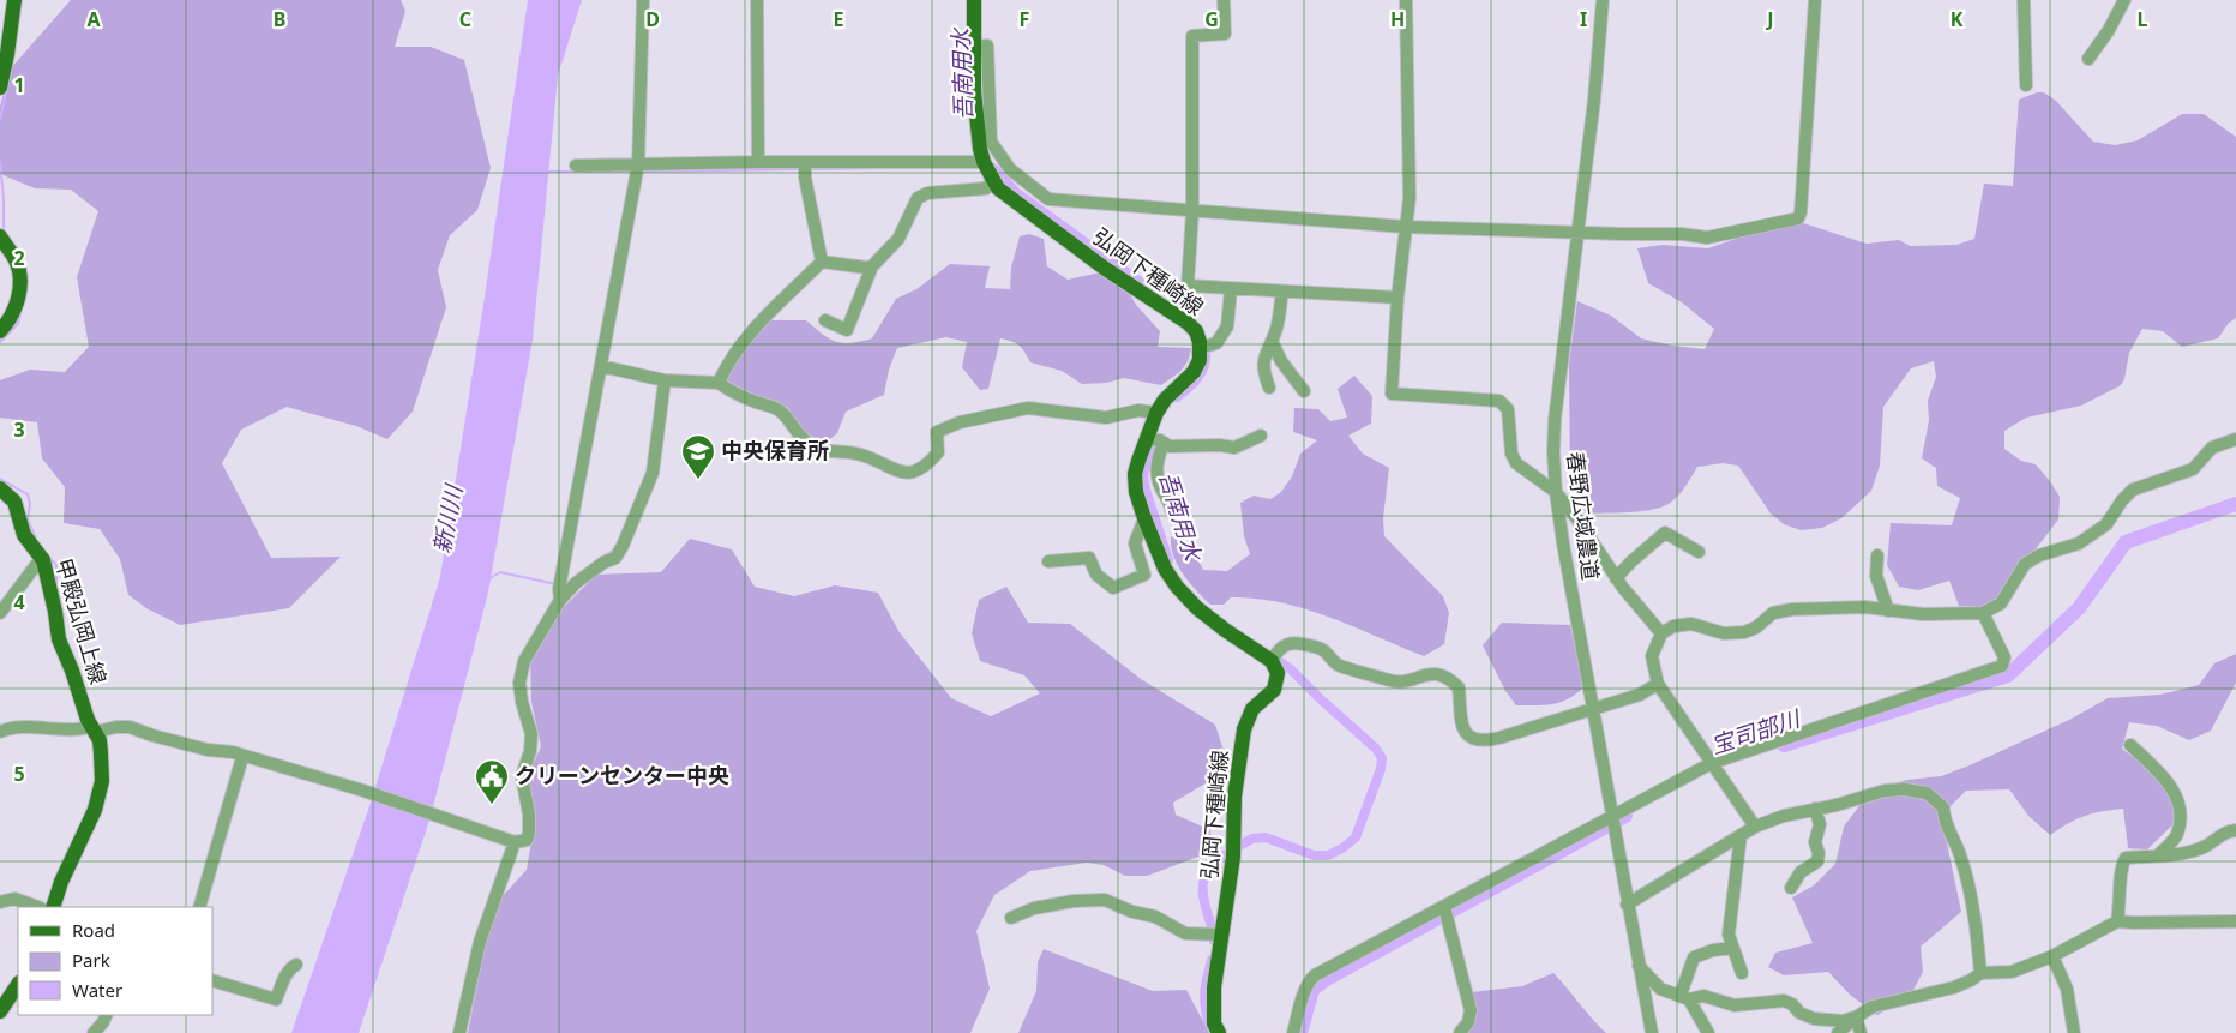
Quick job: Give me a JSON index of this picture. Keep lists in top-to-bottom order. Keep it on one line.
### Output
{"streets":{"main road":["弘岡下種崎線","甲殿弘岡上線"],"street":["春野広域農道"]},"water":["吾南用水","新川川","宝司部川"],"places":{"school or university":["中央保育所"],"public building":["クリーンセンター中央"]},"legend":["Road","Park","Water"],"grid":{"columns":["A","B","C","D","E","F","G","H","I","J","K","L"],"rows":["1","2","3","4","5"]}}
